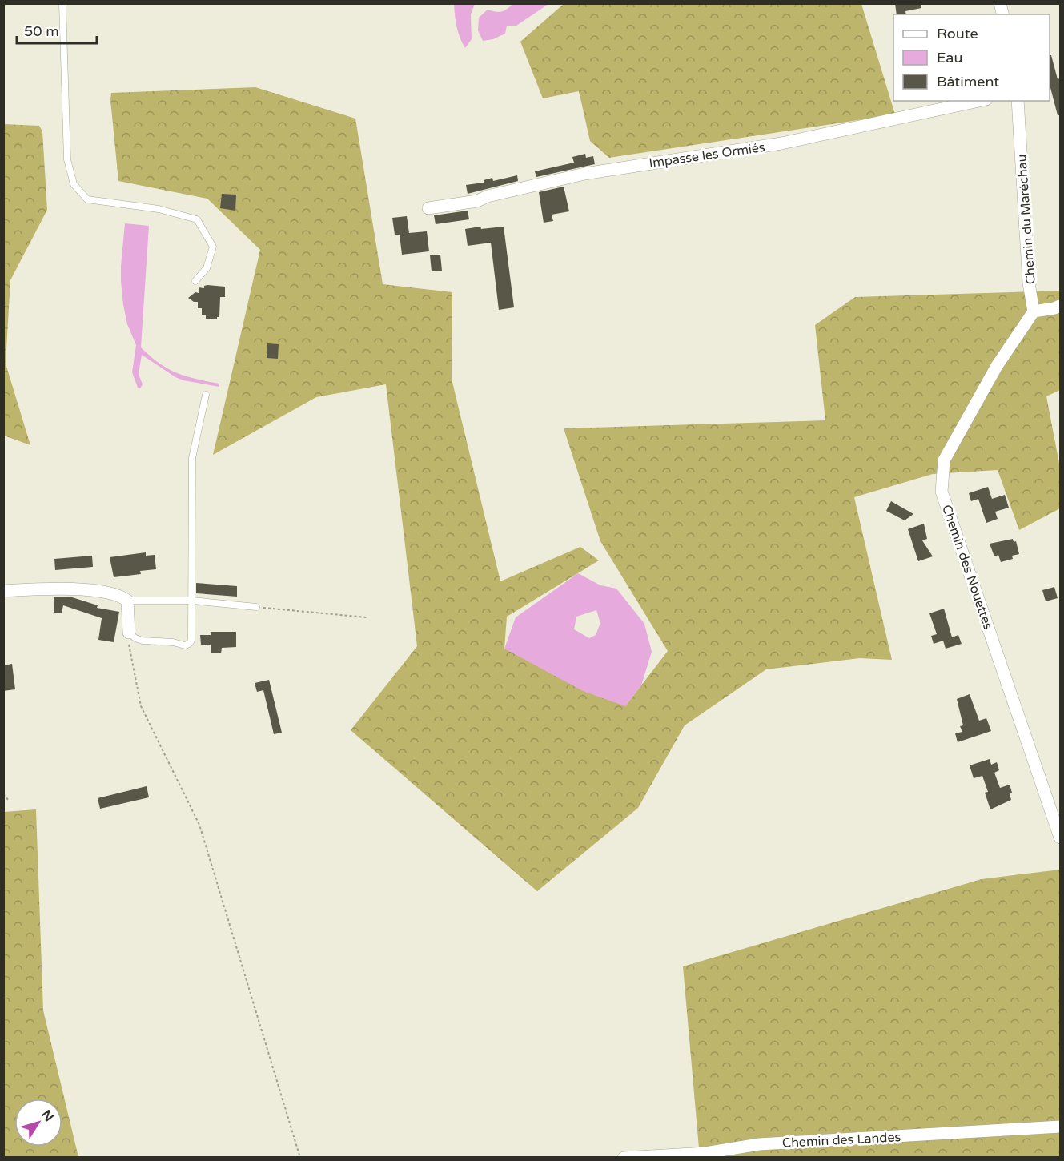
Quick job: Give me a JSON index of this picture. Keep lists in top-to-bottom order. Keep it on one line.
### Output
{"streets":{"street":["Impasse les Ormiés","Chemin du Maréchau","Chemin des Nouettes","Chemin des Landes"]},"crossings":[["Chemin du Maréchau","Chemin des Nouettes"]],"legend":["Route","Eau","Bâtiment"],"scale_bar":"50 m","north":"top right"}
